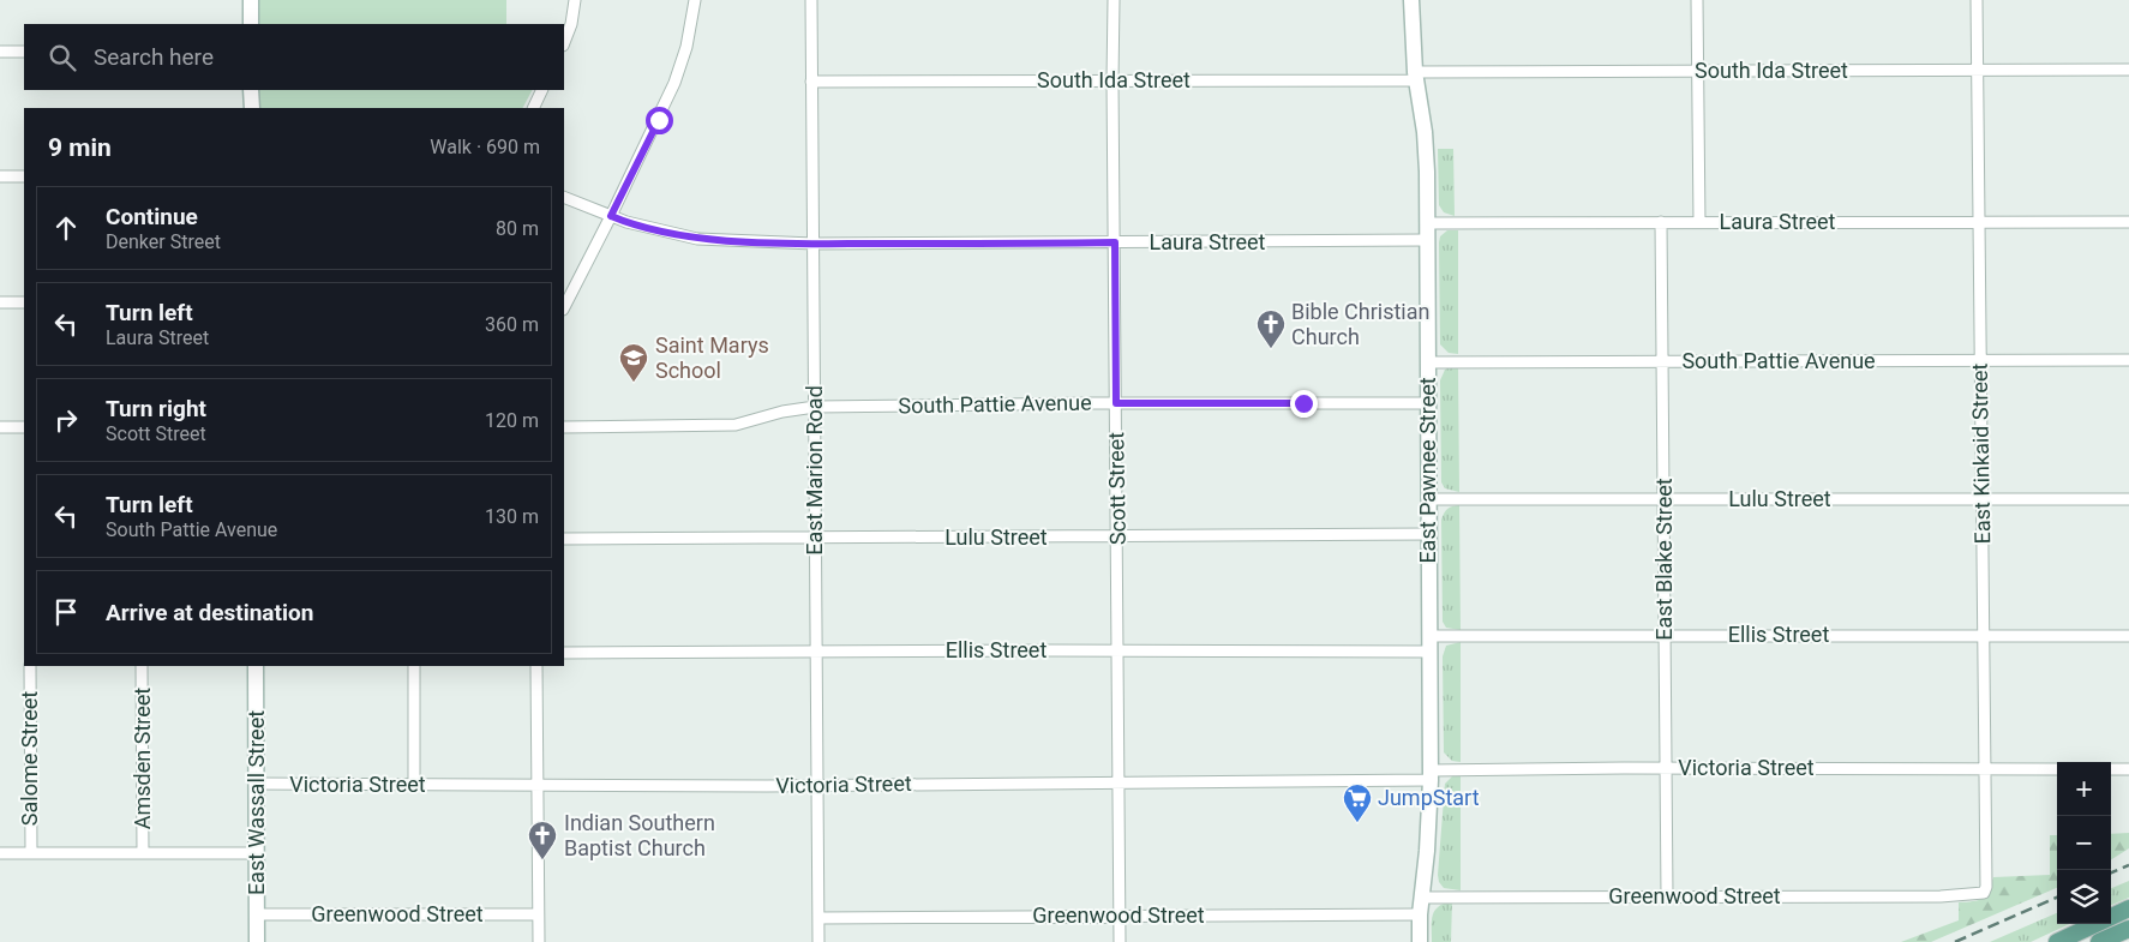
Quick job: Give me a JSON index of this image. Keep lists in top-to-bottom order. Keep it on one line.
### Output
{"streets":{"main road":["East Pawnee Street","East Wassall Street"],"street":["South Ida Street","Laura Street","South Pattie Avenue","East Kinkaid Street","East Marion Road","Scott Street","Lulu Street","East Blake Street","Ellis Street","Salome Street","Amsden Street","Victoria Street","Greenwood Street"]},"crossings":[["South Ida Street","East Kinkaid Street"],["South Ida Street","East Marion Road"],["South Ida Street","East Pawnee Street"],["South Ida Street","Scott Street"],["Laura Street","East Kinkaid Street"],["Laura Street","East Marion Road"],["Laura Street","East Pawnee Street"],["Laura Street","Scott Street"],["Laura Street","East Blake Street"],["South Pattie Avenue","East Kinkaid Street"],["South Pattie Avenue","East Marion Road"],["South Pattie Avenue","East Pawnee Street"],["South Pattie Avenue","Scott Street"],["South Pattie Avenue","East Blake Street"],["East Kinkaid Street","Lulu Street"],["East Kinkaid Street","Ellis Street"],["East Kinkaid Street","Victoria Street"],["East Kinkaid Street","Greenwood Street"],["East Marion Road","Lulu Street"],["East Marion Road","Ellis Street"],["East Marion Road","Victoria Street"],["East Marion Road","Greenwood Street"],["East Pawnee Street","Lulu Street"],["East Pawnee Street","Ellis Street"],["East Pawnee Street","Victoria Street"],["East Pawnee Street","Greenwood Street"],["Scott Street","Lulu Street"],["Scott Street","Ellis Street"],["Scott Street","Victoria Street"],["Scott Street","Greenwood Street"],["Lulu Street","East Blake Street"],["East Blake Street","Ellis Street"],["East Blake Street","Victoria Street"],["East Blake Street","Greenwood Street"],["Victoria Street","East Wassall Street"],["East Wassall Street","Greenwood Street"]],"places":{"church":["Bible Christian Church","Indian Southern Baptist Church"],"school or university":["Saint Marys School"],"supermarket":["JumpStart"]},"page":{"search":"Search here","heading":["9 min","Walk · 690 m"],"list":[["Continue","Denker Street","80 m"],["Turn left","Laura Street","360 m"],["Turn right","Scott Street","120 m"],["Turn left","South Pattie Avenue","130 m"],"Arrive at destination"],"map_buttons":["+","−"]}}
